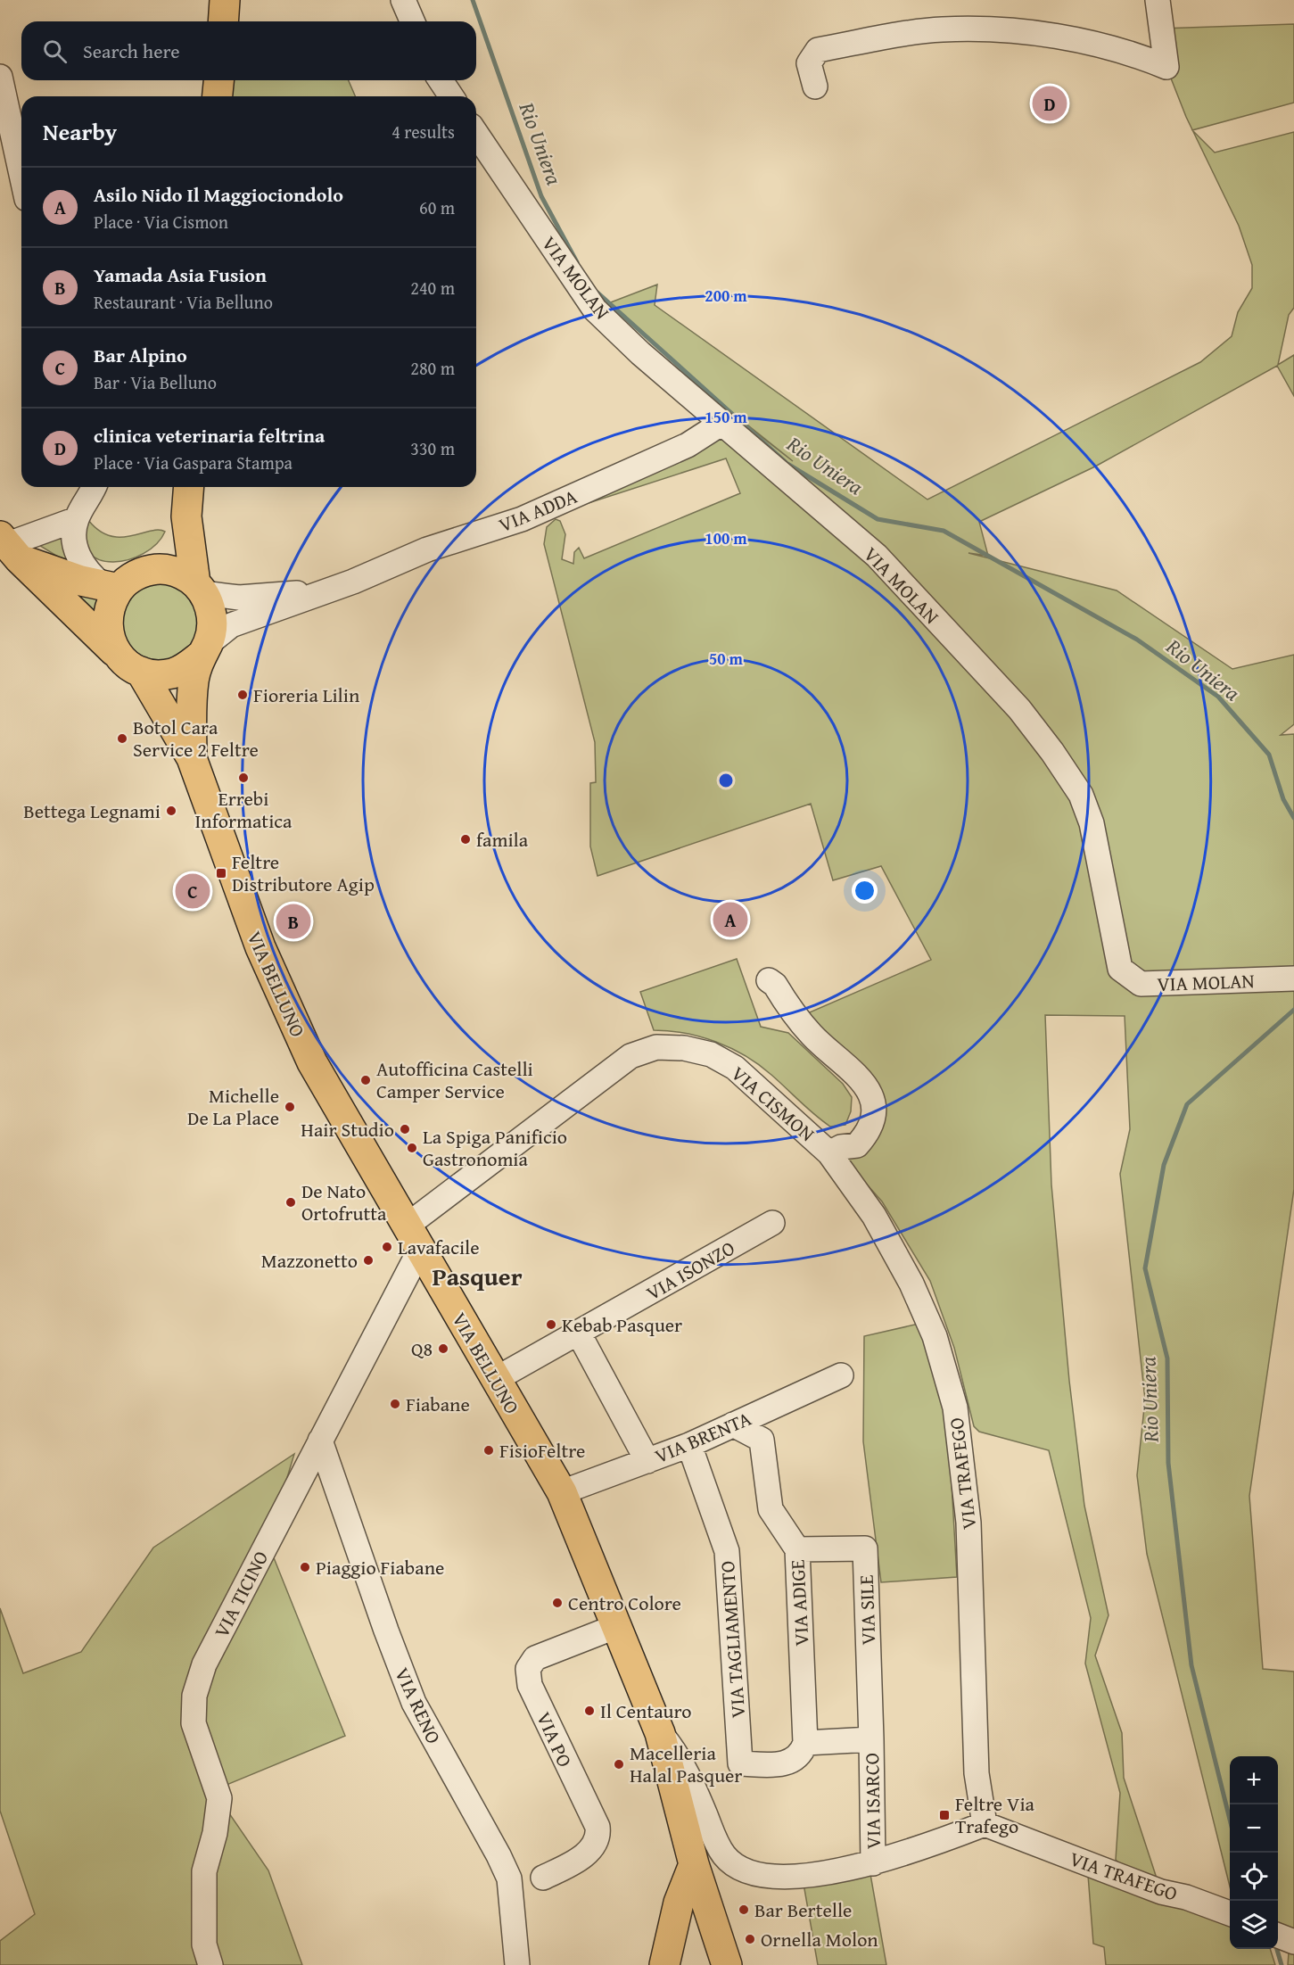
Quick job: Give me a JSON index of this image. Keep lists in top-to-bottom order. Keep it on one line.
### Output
{"streets":{"main road":["VIA BELLUNO"],"street":["VIA MOLAN","VIA ADDA","VIA CISMON","VIA ISONZO","VIA BRENTA","VIA TRAFEGO","VIA TICINO","VIA ADIGE","VIA SILE","VIA TAGLIAMENTO","VIA RENO","VIA PO","VIA ISARCO"]},"crossings":[["VIA MOLAN","VIA ADDA"],["VIA ADDA","VIA BELLUNO"],["VIA BELLUNO","VIA CISMON"],["VIA BELLUNO","VIA ISONZO"],["VIA BELLUNO","VIA BRENTA"],["VIA BELLUNO","VIA TICINO"],["VIA BELLUNO","VIA PO"],["VIA CISMON","VIA TRAFEGO"],["VIA CISMON","VIA TICINO"],["VIA BRENTA","VIA ADIGE"],["VIA BRENTA","VIA TAGLIAMENTO"],["VIA TICINO","VIA RENO"],["VIA ADIGE","VIA SILE"],["VIA ADIGE","VIA TAGLIAMENTO"],["VIA ADIGE","VIA ISARCO"],["VIA SILE","VIA ISARCO"],["VIA TAGLIAMENTO","VIA ISARCO"]],"districts":["Pasquer"],"water":["Rio Uniera"],"places":{"other":["Fioreria Lilin","Botol Cara Service 2 Feltre","Errebi Informatica","Bettega Legnami","famila","Autofficina Castelli Camper Service","Michelle De La Place","Hair Studio","La Spiga Panificio Gastronomia","De Nato Ortofrutta","Lavafacile","Mazzonetto","Kebab Pasquer","Q8","Fiabane","FisioFeltre","Piaggio Fiabane","Centro Colore","Il Centauro","Macelleria Halal Pasquer","Bar Bertelle","Ornella Molon"],"transit":["Feltre Distributore Agip","Feltre Via Trafego"]},"page":{"search":"Search here","pins":["D","C","A","B"],"heading":["Nearby","4 results"],"list":[{"mark":"A","name":"Asilo Nido Il Maggiociondolo","note":"Place · Via Cismon","value":"60 m"},{"mark":"B","name":"Yamada Asia Fusion","note":"Restaurant · Via Belluno","value":"240 m"},{"mark":"C","name":"Bar Alpino","note":"Bar · Via Belluno","value":"280 m"},{"mark":"D","name":"clinica veterinaria feltrina","note":"Place · Via Gaspara Stampa","value":"330 m"}],"map_buttons":["+","−"]},"rings":["200 m","150 m","100 m","50 m"]}
